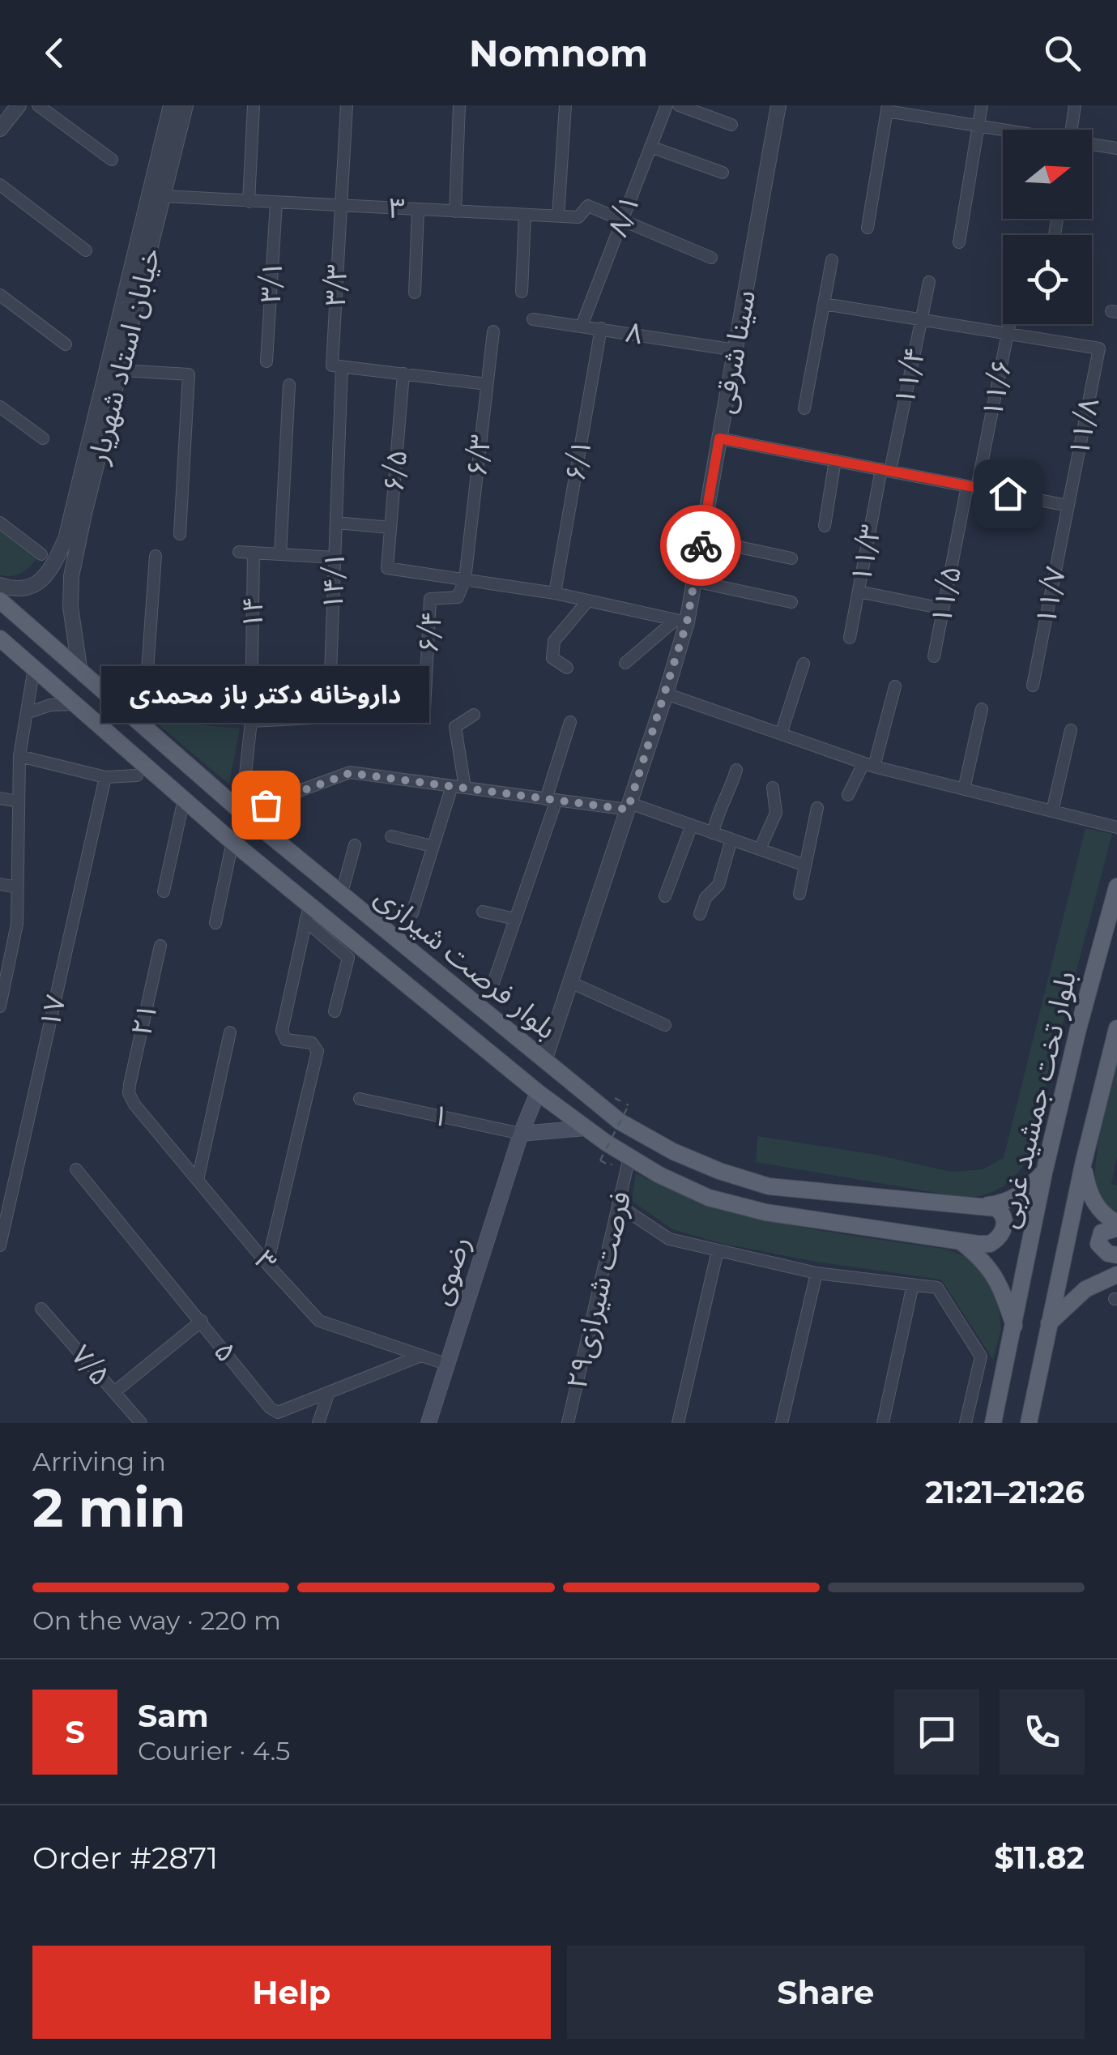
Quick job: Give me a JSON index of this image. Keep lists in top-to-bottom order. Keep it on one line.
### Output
{"streets":{"main road":["بلوار فرصت شیرازی","بلوار تخت جمشید غربی","رضوی"],"street":["۳","۸/۱","۳/۱","۳/۳","۸","سینا شرقی","خیابان استاد شهریار","۱۱/۴","۱۱/۶","۱۱/۸","۶/۳","۶/۱","۶/۵","۱۱/۳","۱۴/۱","۱۱/۵","۱۱/۷","۱۴","۶/۴","۱۷","۲۱","۱","فرصت شیرازی۲۹","۵","۷/۵"]},"crossings":[["۳","۸/۱"],["۳","۳/۱"],["۳","۳/۳"],["۳","خیابان استاد شهریار"],["۳","۲۱"],["۳","رضوی"],["۳","۵"],["۸/۱","۸"],["۳/۳","۱۴/۱"],["۸","سینا شرقی"],["۸","۶/۱"],["سینا شرقی","بلوار فرصت شیرازی"],["خیابان استاد شهریار","بلوار فرصت شیرازی"],["۱۱/۴","۱۱/۳"],["۱۱/۶","۱۱/۸"],["۱۱/۶","۱۱/۵"],["۱۱/۸","۱۱/۷"],["۶/۳","۶/۵"],["۶/۳","۶/۴"],["۶/۵","۶/۴"],["۱۴/۱","۱۴"],["۱۴","بلوار فرصت شیرازی"],["بلوار فرصت شیرازی","رضوی"],["بلوار فرصت شیرازی","فرصت شیرازی۲۹"],["۱","رضوی"]],"places":["داروخانه دکتر باز محمدی"],"north":"right","page":{"header":"Nomnom","bubble":"داروخانه دکتر باز محمدی","heading":["2 min","Arriving in","21:21–21:26"],"panel":["Sam","Courier · 4.5","Order #2871","$11.82"],"bar":"On the way · 220 m","round":"S","buttons":["Help","Share"]}}
